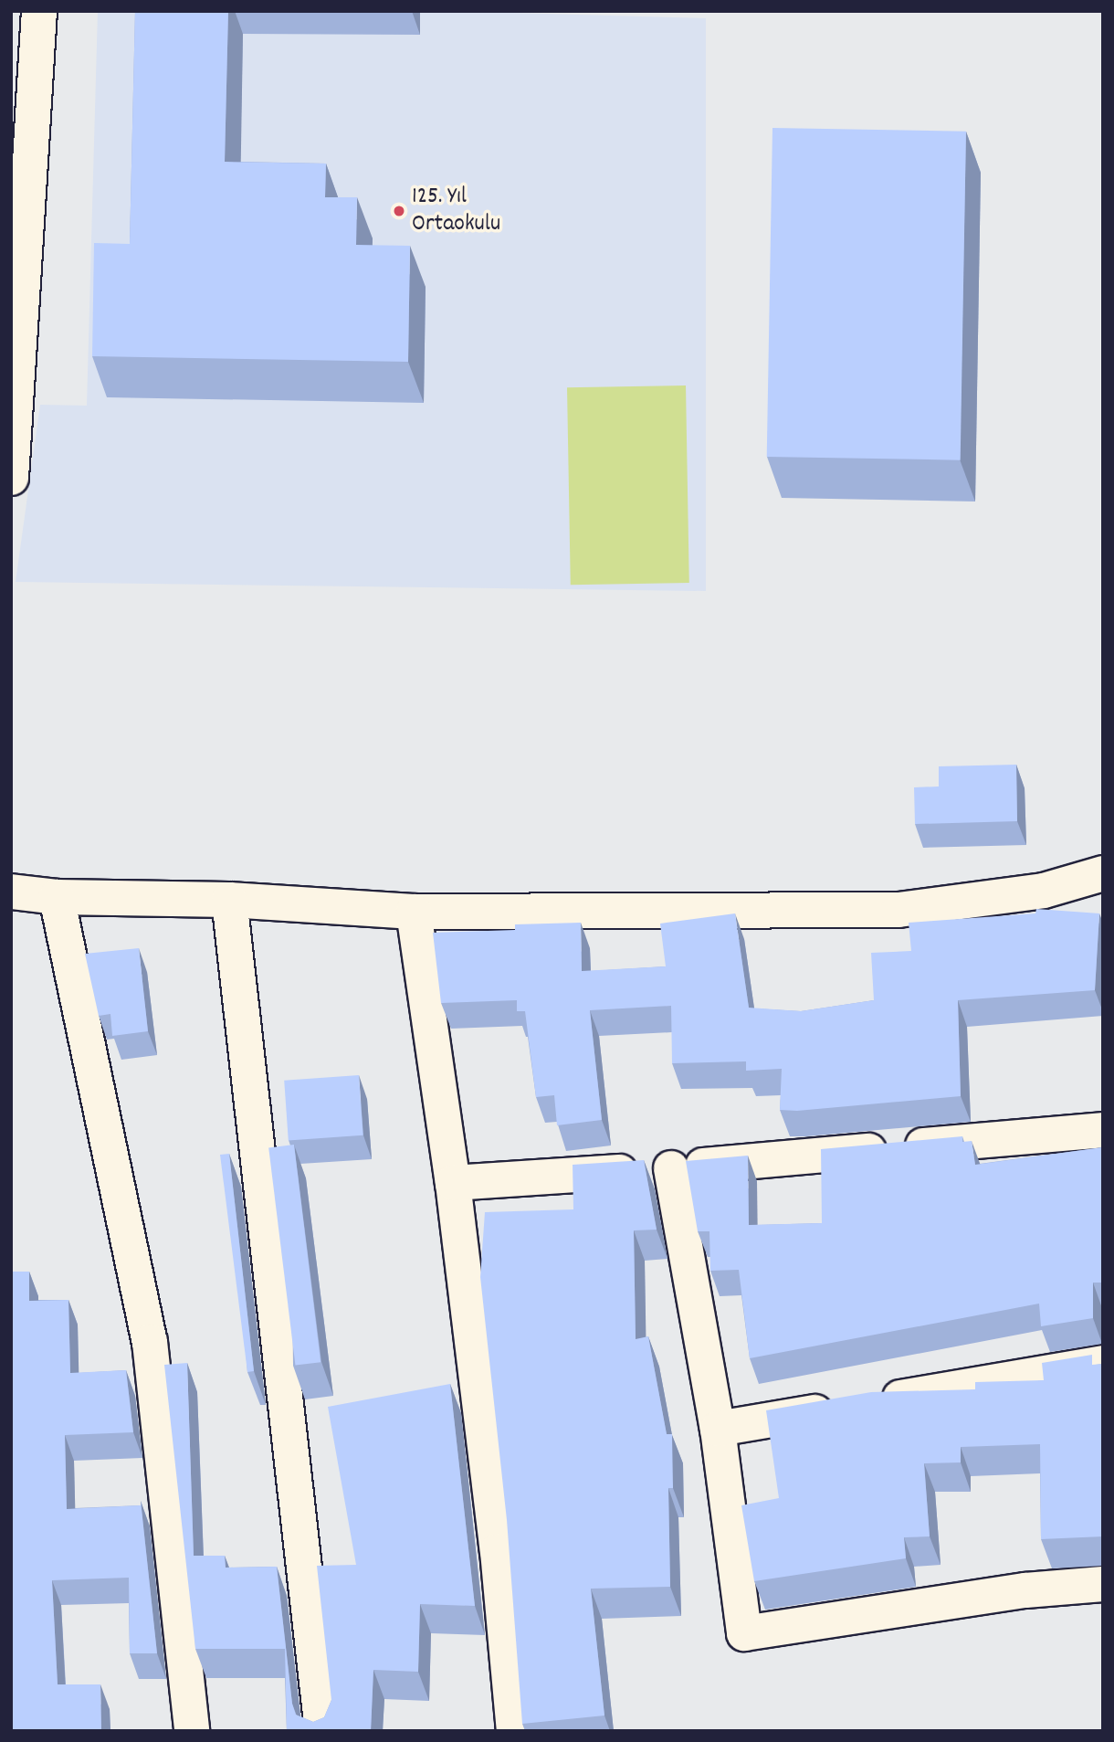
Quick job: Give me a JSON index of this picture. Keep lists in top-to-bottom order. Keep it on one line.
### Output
{"places":["125. Yıl Ortaokulu"]}
